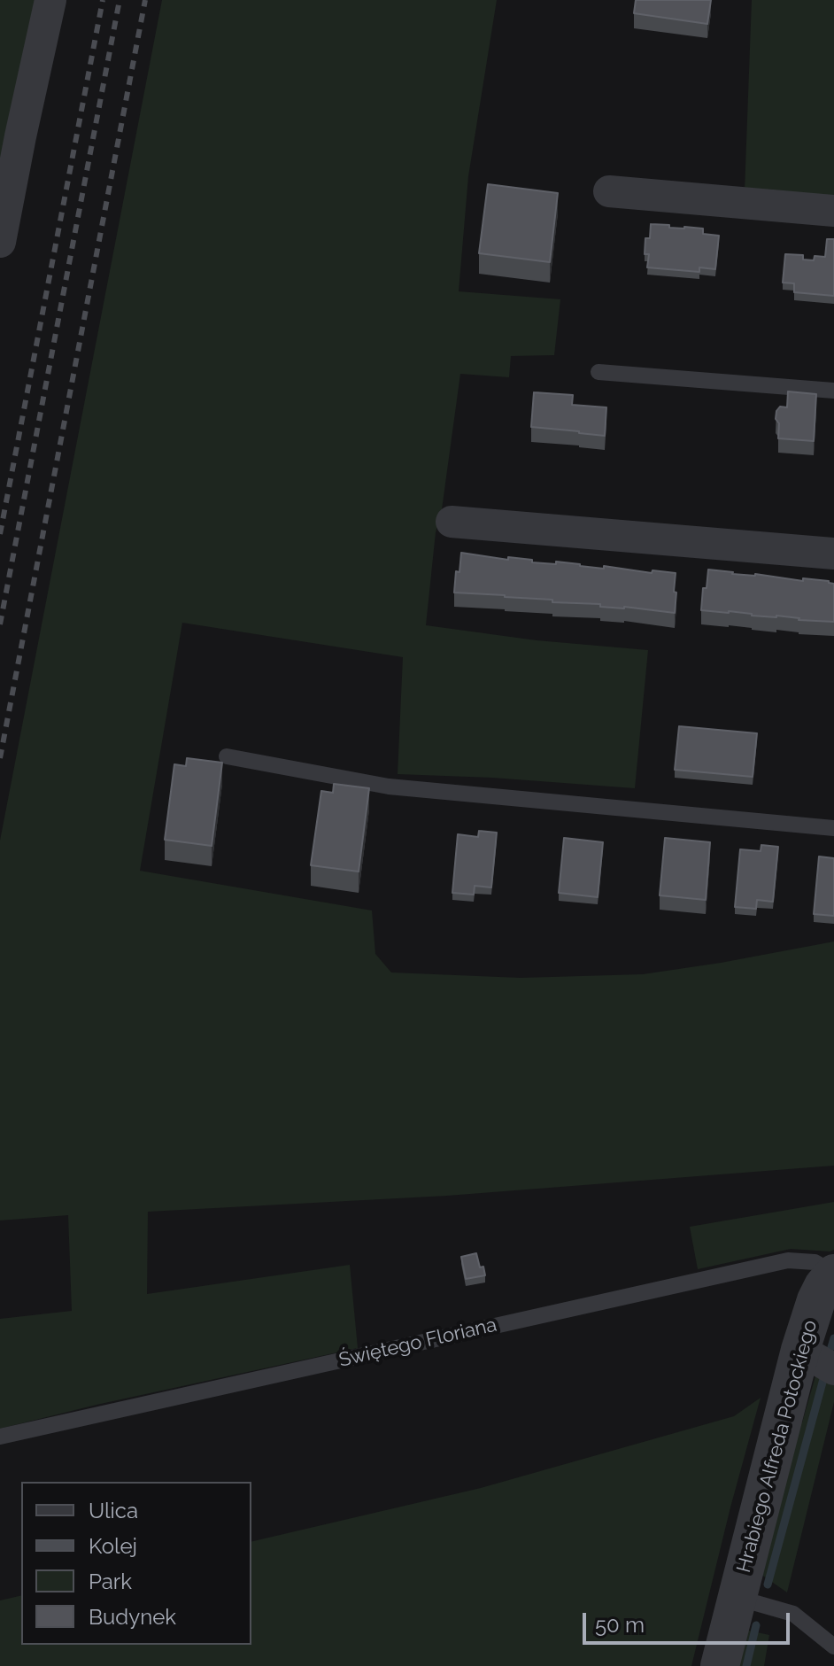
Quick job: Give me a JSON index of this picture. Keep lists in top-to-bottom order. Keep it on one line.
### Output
{"streets":{"street":["Hrabiego Alfreda Potockiego"],"lane":["Świętego Floriana"]},"crossings":[["Świętego Floriana","Hrabiego Alfreda Potockiego"]],"legend":["Ulica","Kolej","Park","Budynek"],"scale_bar":"50 m"}
